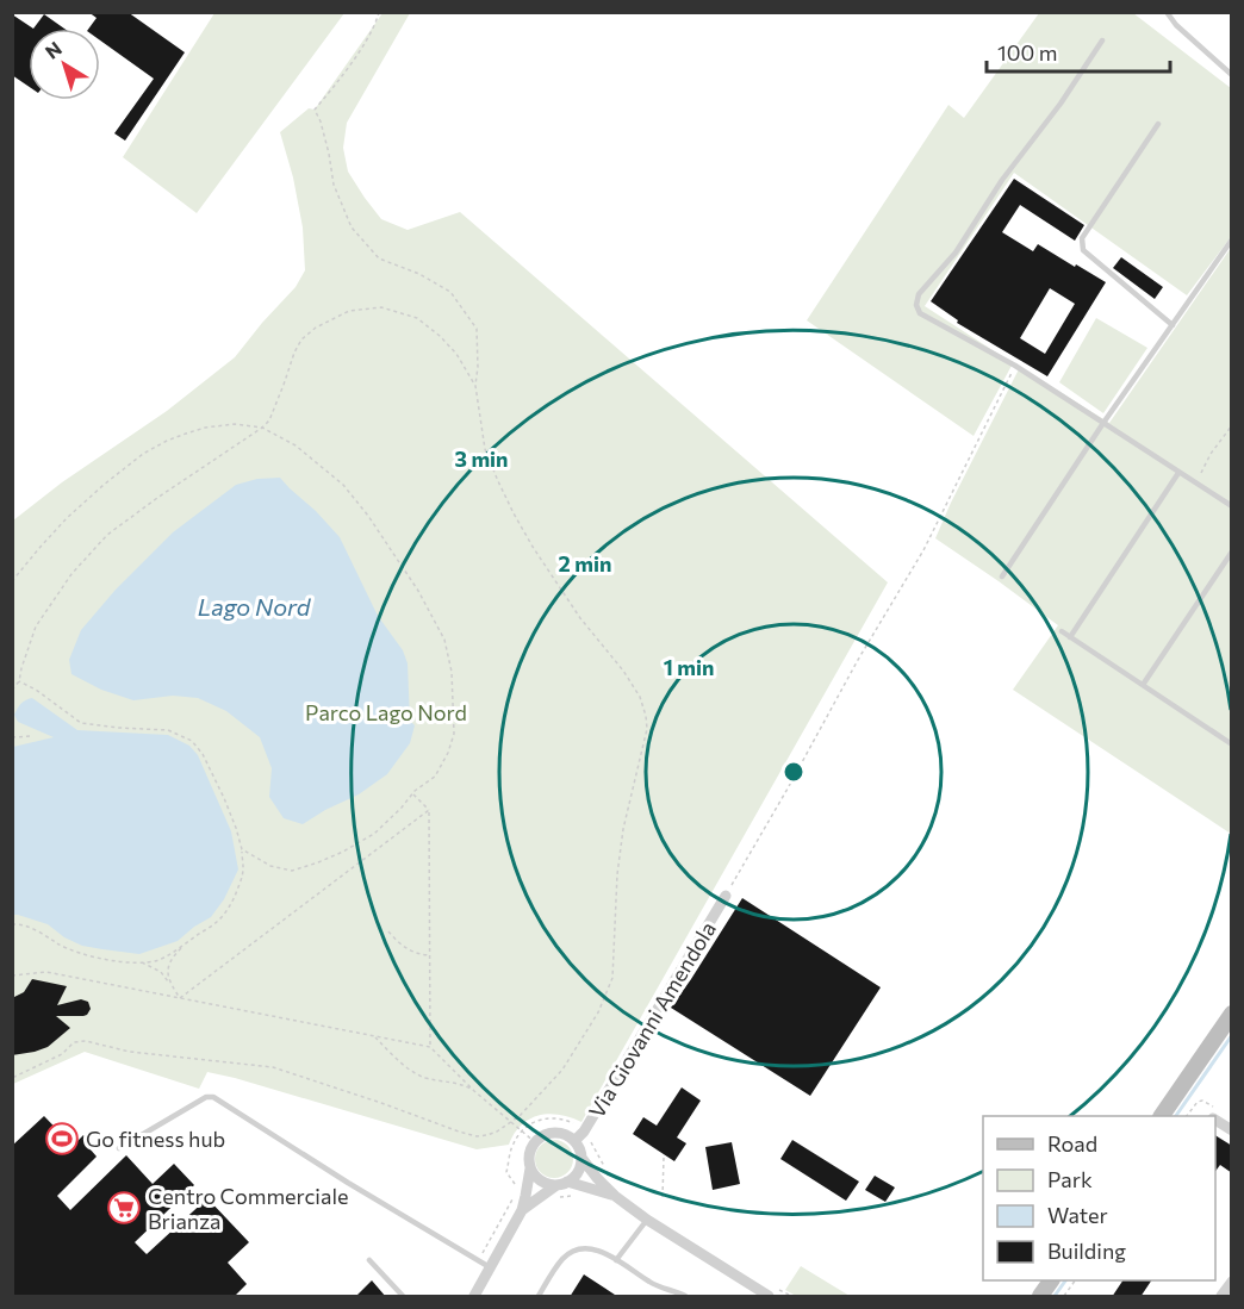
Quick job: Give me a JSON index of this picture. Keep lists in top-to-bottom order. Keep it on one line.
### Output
{"streets":{"street":["Via Giovanni Amendola"]},"water":["Lago Nord"],"parks":["Parco Lago Nord"],"places":{"sports":["Go fitness hub"],"supermarket":["Centro Commerciale Brianza"]},"legend":["Road","Park","Water","Building"],"scale_bar":"100 m","north":"top left","rings":["3 min","2 min","1 min"]}
